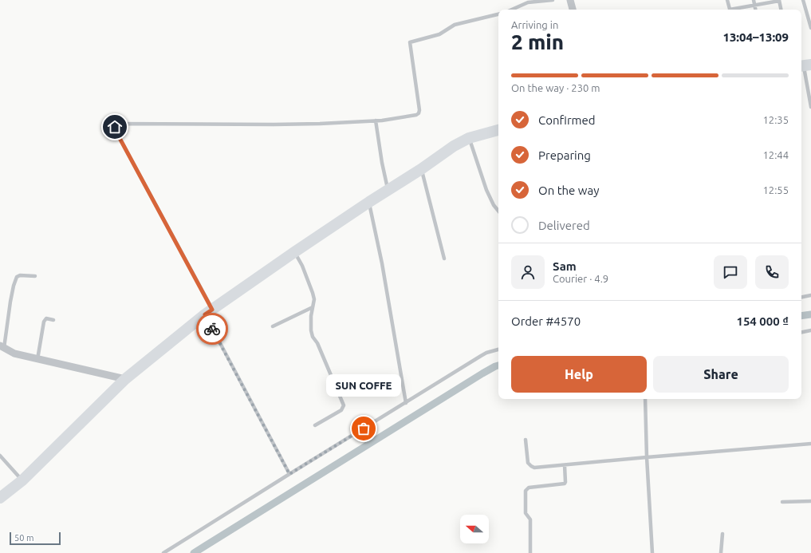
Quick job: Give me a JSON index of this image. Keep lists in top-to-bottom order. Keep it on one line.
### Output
{"places":["SUN COFFE"],"scale_bar":"50 m","north":"left","page":{"heading":["2 min","Arriving in","13:04–13:09"],"panel":["Sam","Courier · 4.9","Order #4570","154 000 ₫"],"bar":"On the way · 230 m","list":[["Confirmed","12:35"],["Preparing","12:44"],["On the way","12:55"],"Delivered"],"buttons":["Help","Share"],"bubble":"SUN COFFE","scale":"50 m"}}
